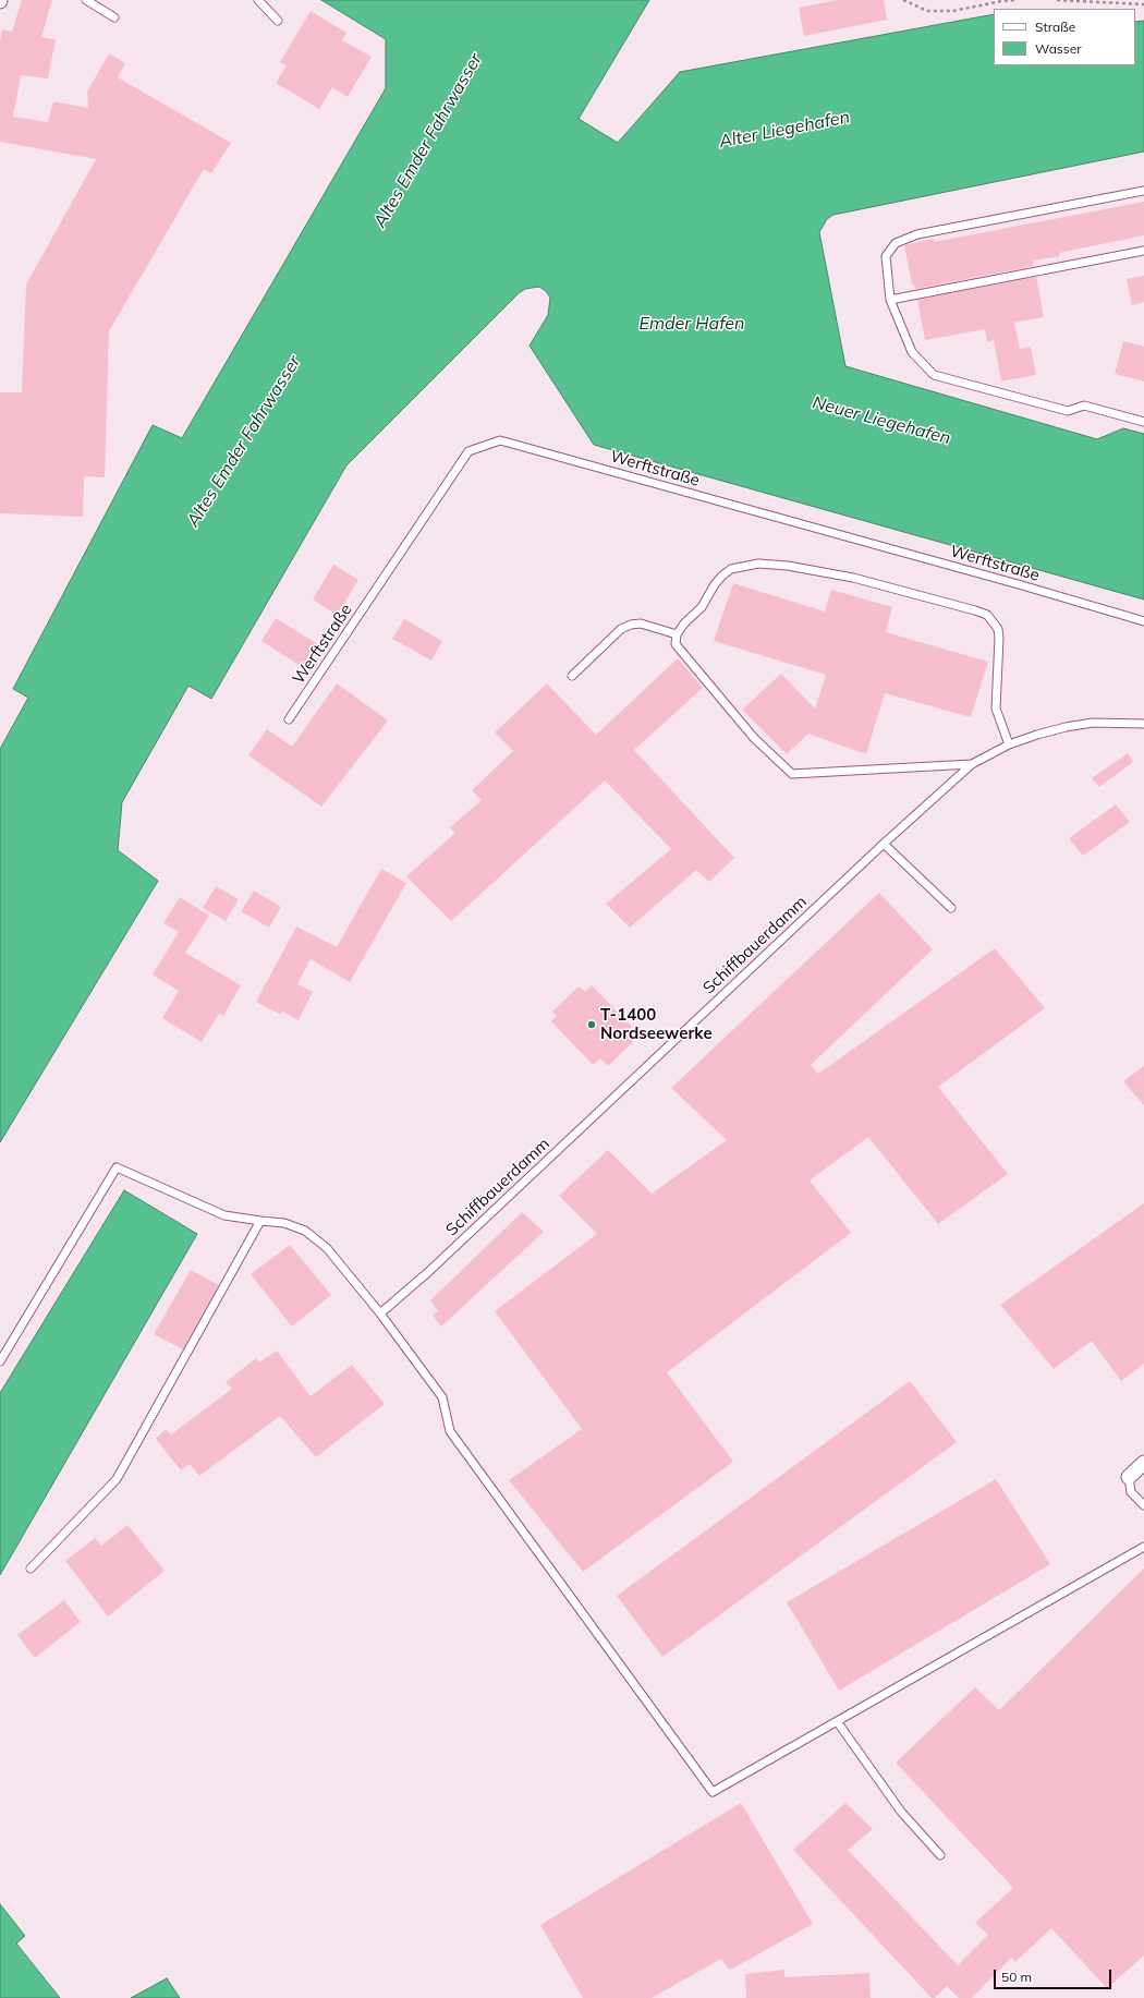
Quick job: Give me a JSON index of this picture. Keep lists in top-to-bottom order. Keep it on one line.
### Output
{"streets":{"lane":["Werftstraße","Schiffbauerdamm"]},"water":["Alter Liegehafen","Altes Emder Fahrwasser","Emder Hafen","Neuer Liegehafen"],"places":["T-1400 Nordseewerke"],"legend":["Straße","Wasser"],"scale_bar":"50 m"}
